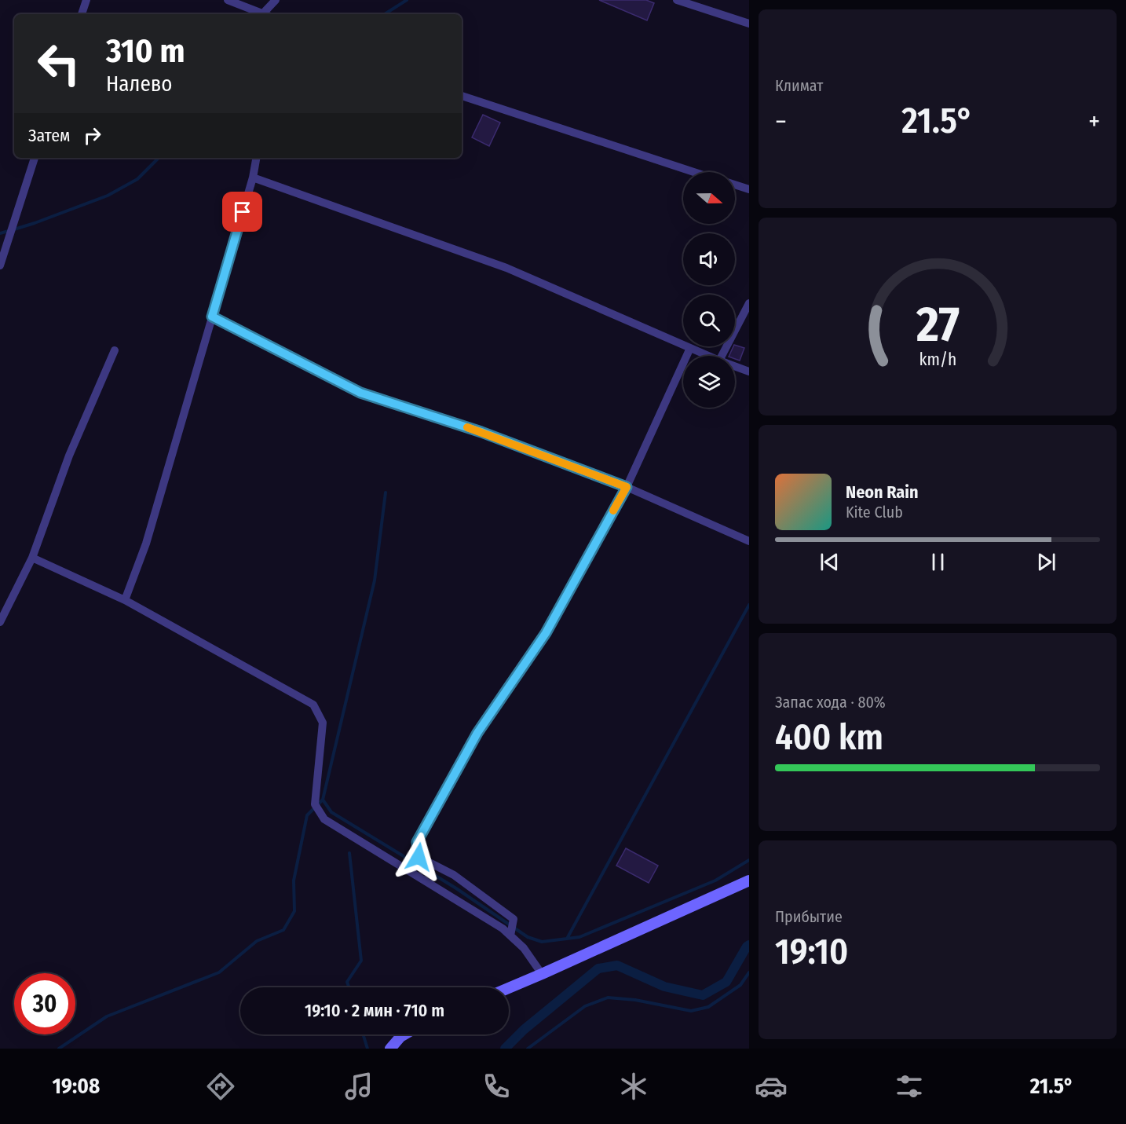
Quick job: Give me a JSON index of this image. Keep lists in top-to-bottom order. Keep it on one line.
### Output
{"north":"right","page":{"tile":["Климат",["Запас хода · 80%","400 km"],["Прибытие","19:10"]],"turn":["310 m","Налево"],"heat":["−","21.5°","+"],"then":"Затем","song":["Neon Rain","Kite Club"],"limit":"30","trip":"19:10 · 2 мин · 710 m","tabs":["19:08","21.5°"],"gauge":["27","km/h"]}}
